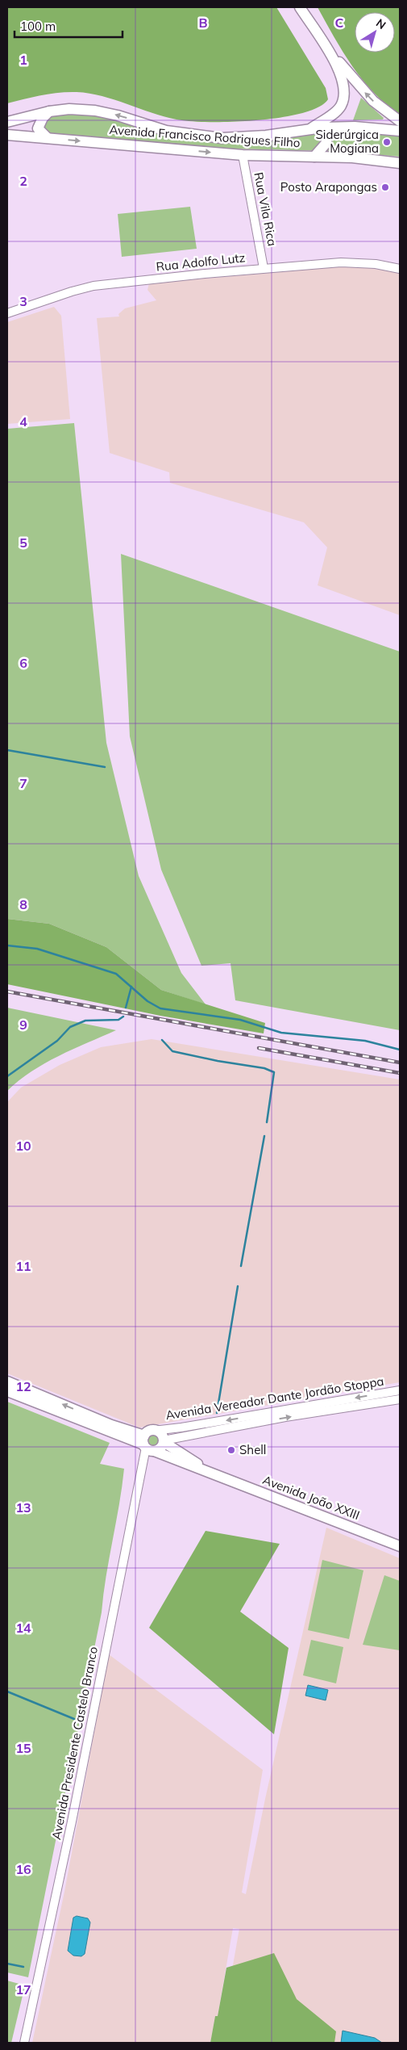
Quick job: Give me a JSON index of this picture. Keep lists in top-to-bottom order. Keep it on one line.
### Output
{"streets":{"main road":["Avenida Francisco Rodrigues Filho","Avenida João XXIII"],"street":["Rua Vila Rica","Rua Adolfo Lutz","Avenida Vereador Dante Jordão Stoppa","Avenida Presidente Castelo Branco"]},"crossings":[["Avenida Francisco Rodrigues Filho","Rua Vila Rica"],["Rua Vila Rica","Rua Adolfo Lutz"],["Avenida Vereador Dante Jordão Stoppa","Avenida João XXIII"],["Avenida João XXIII","Avenida Presidente Castelo Branco"]],"places":["Siderúrgica Mogiana","Posto Arapongas","Shell"],"scale_bar":"100 m","north":"top right","grid":{"columns":["B","C"],"rows":["1","2","3","4","5","6","7","8","9","10","11","12","13","14","15","16","17"]}}
